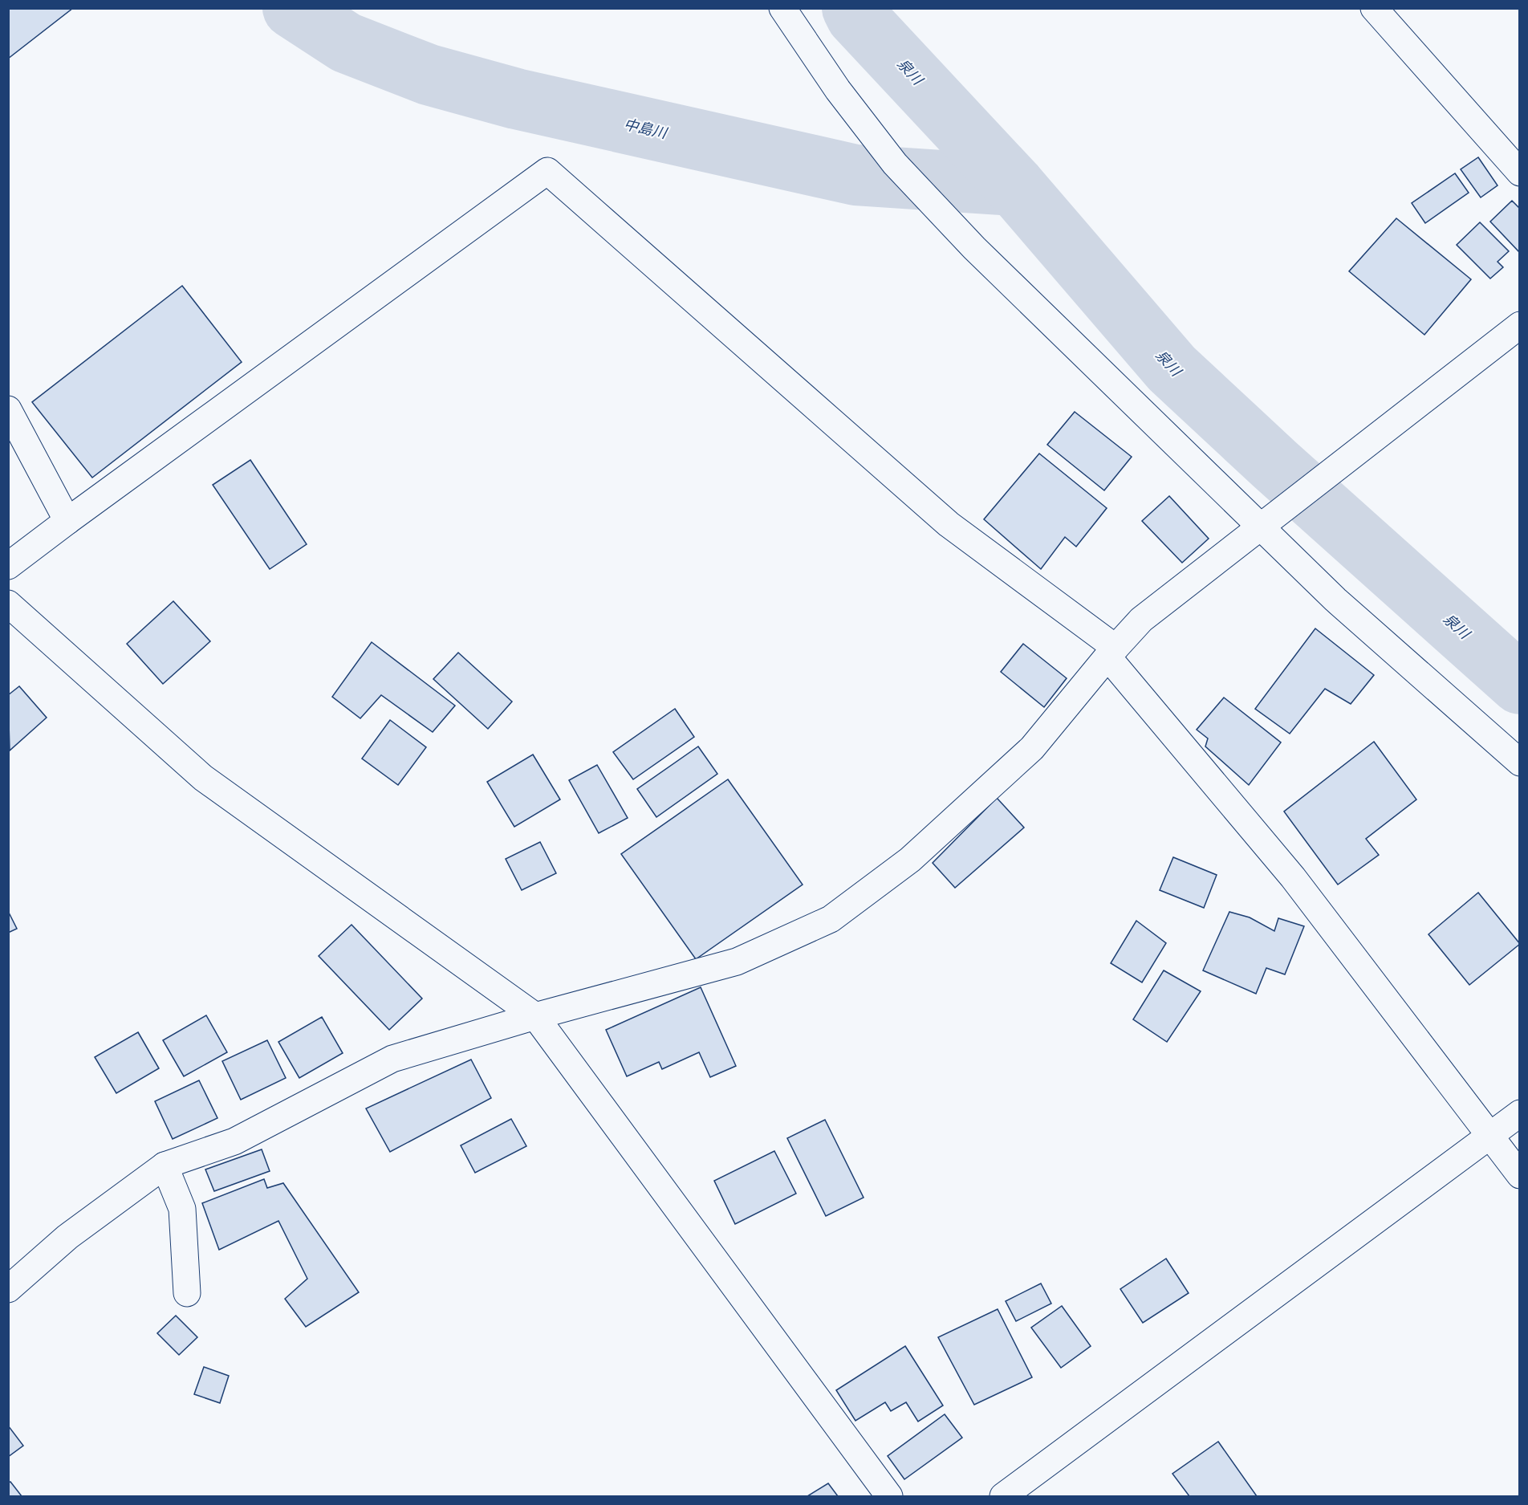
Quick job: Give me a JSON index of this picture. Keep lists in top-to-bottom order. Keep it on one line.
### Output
{"water":["泉川","中島川"]}
